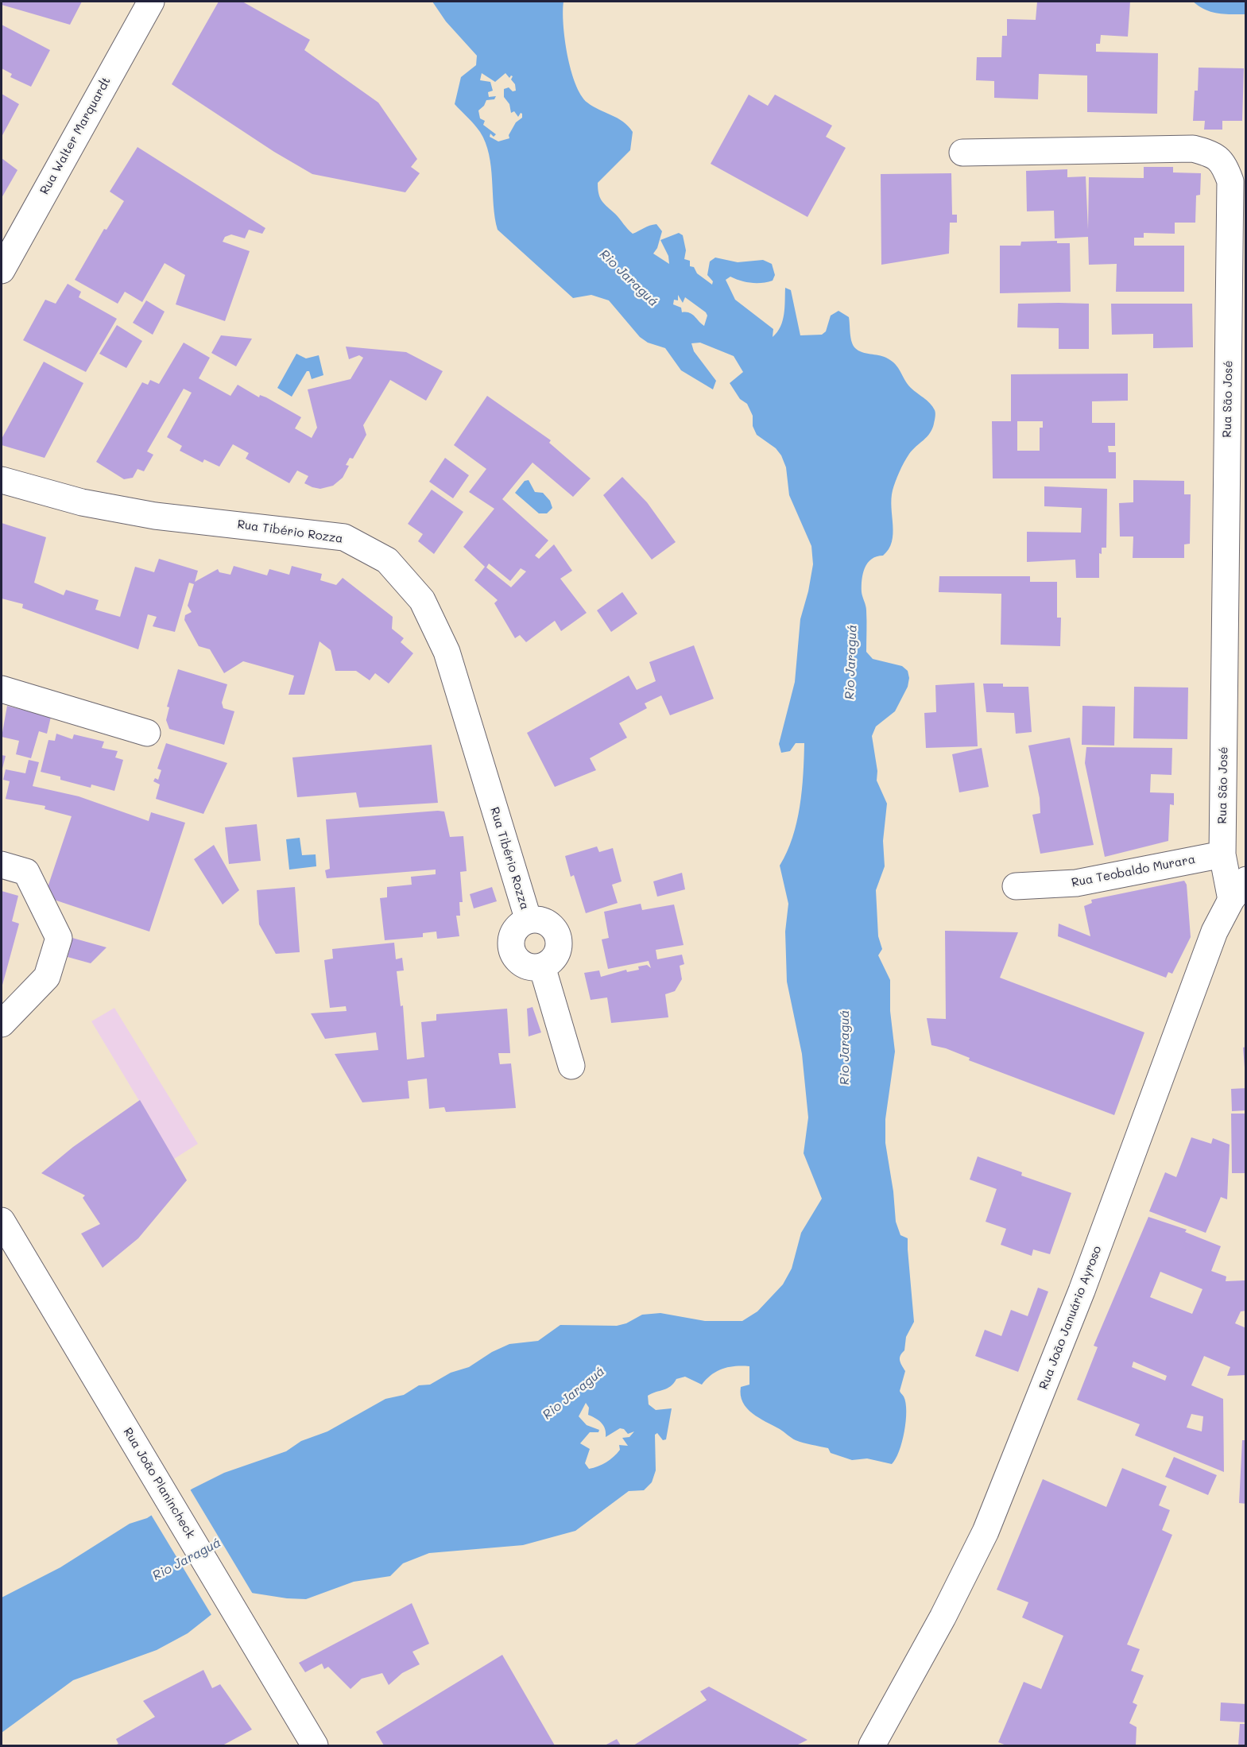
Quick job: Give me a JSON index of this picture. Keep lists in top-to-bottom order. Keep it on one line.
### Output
{"streets":{"street":["Rua Walter Marquardt","Rua São José","Rua Tibério Rozza","Rua Teobaldo Murara","Rua João Januário Ayroso","Rua João Planincheck"]},"crossings":[["Rua São José","Rua Teobaldo Murara"],["Rua São José","Rua João Januário Ayroso"]],"water":["Rio Jaraguá"]}
